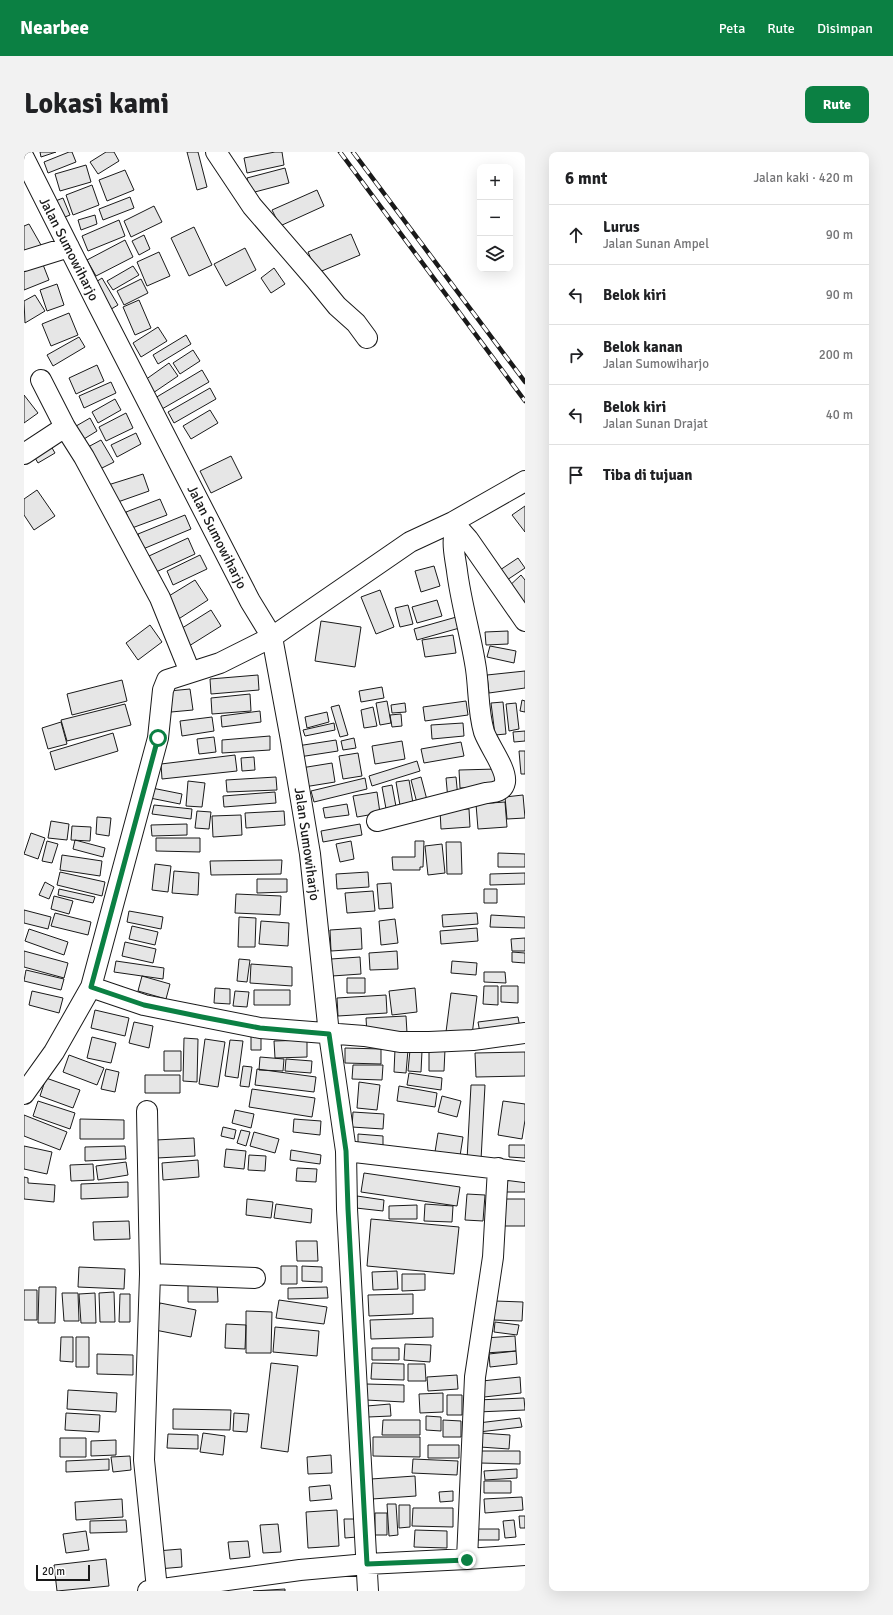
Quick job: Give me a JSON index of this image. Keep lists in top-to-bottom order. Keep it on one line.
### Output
{"streets":{"street":["Jalan Sumowiharjo"]},"scale_bar":"20 m","page":{"header":"Nearbee","nav":["Peta","Rute","Disimpan"],"buttons":"Rute","title":"Lokasi kami","heading":["6 mnt","Jalan kaki · 420 m"],"map_buttons":["+","−"],"list":[["Lurus","Jalan Sunan Ampel","90 m"],["Belok kiri","90 m"],["Belok kanan","Jalan Sumowiharjo","200 m"],["Belok kiri","Jalan Sunan Drajat","40 m"],"Tiba di tujuan"],"scale":"20 m"}}
